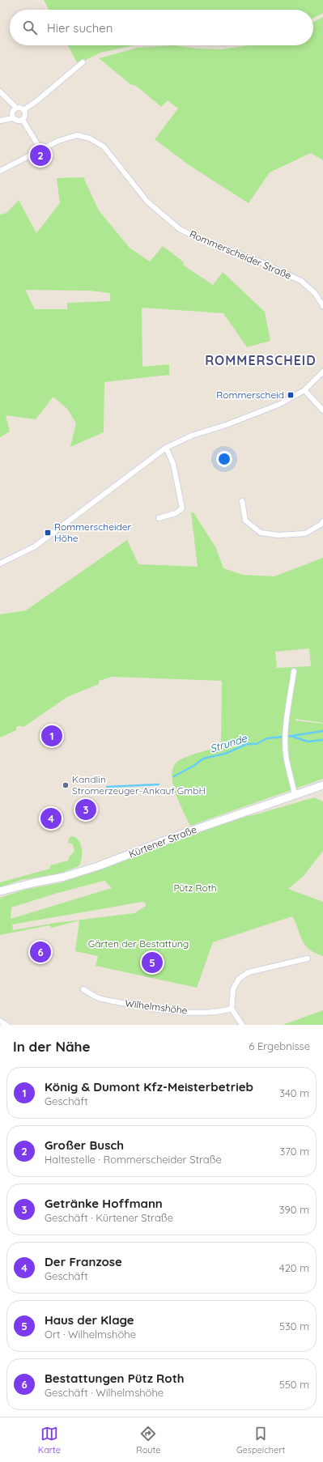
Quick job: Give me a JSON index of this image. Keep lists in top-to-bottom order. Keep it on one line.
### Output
{"streets":{"main road":["Kürtener Straße"],"street":["Rommerscheider Straße","Wilhelmshöhe"]},"districts":["ROMMERSCHEID"],"water":["Strunde"],"parks":["Pütz Roth","Gärten der Bestattung"],"places":{"transit":["Rommerscheid","Rommerscheider Höhe"],"other":["Kandlin Stromerzeuger-Ankauf GmbH"]},"page":{"search":"Hier suchen","pins":["2","1","3","4","6","5"],"heading":["In der Nähe","6 Ergebnisse"],"list":[{"mark":"1","name":"König & Dumont Kfz-Meisterbetrieb","note":"Geschäft","value":"340 m"},{"mark":"2","name":"Großer Busch","note":"Haltestelle · Rommerscheider Straße","value":"370 m"},{"mark":"3","name":"Getränke Hoffmann","note":"Geschäft · Kürtener Straße","value":"390 m"},{"mark":"4","name":"Der Franzose","note":"Geschäft","value":"420 m"},{"mark":"5","name":"Haus der Klage","note":"Ort · Wilhelmshöhe","value":"530 m"},{"mark":"6","name":"Bestattungen Pütz Roth","note":"Geschäft · Wilhelmshöhe","value":"550 m"}],"nav":["Karte","Route","Gespeichert"]}}
